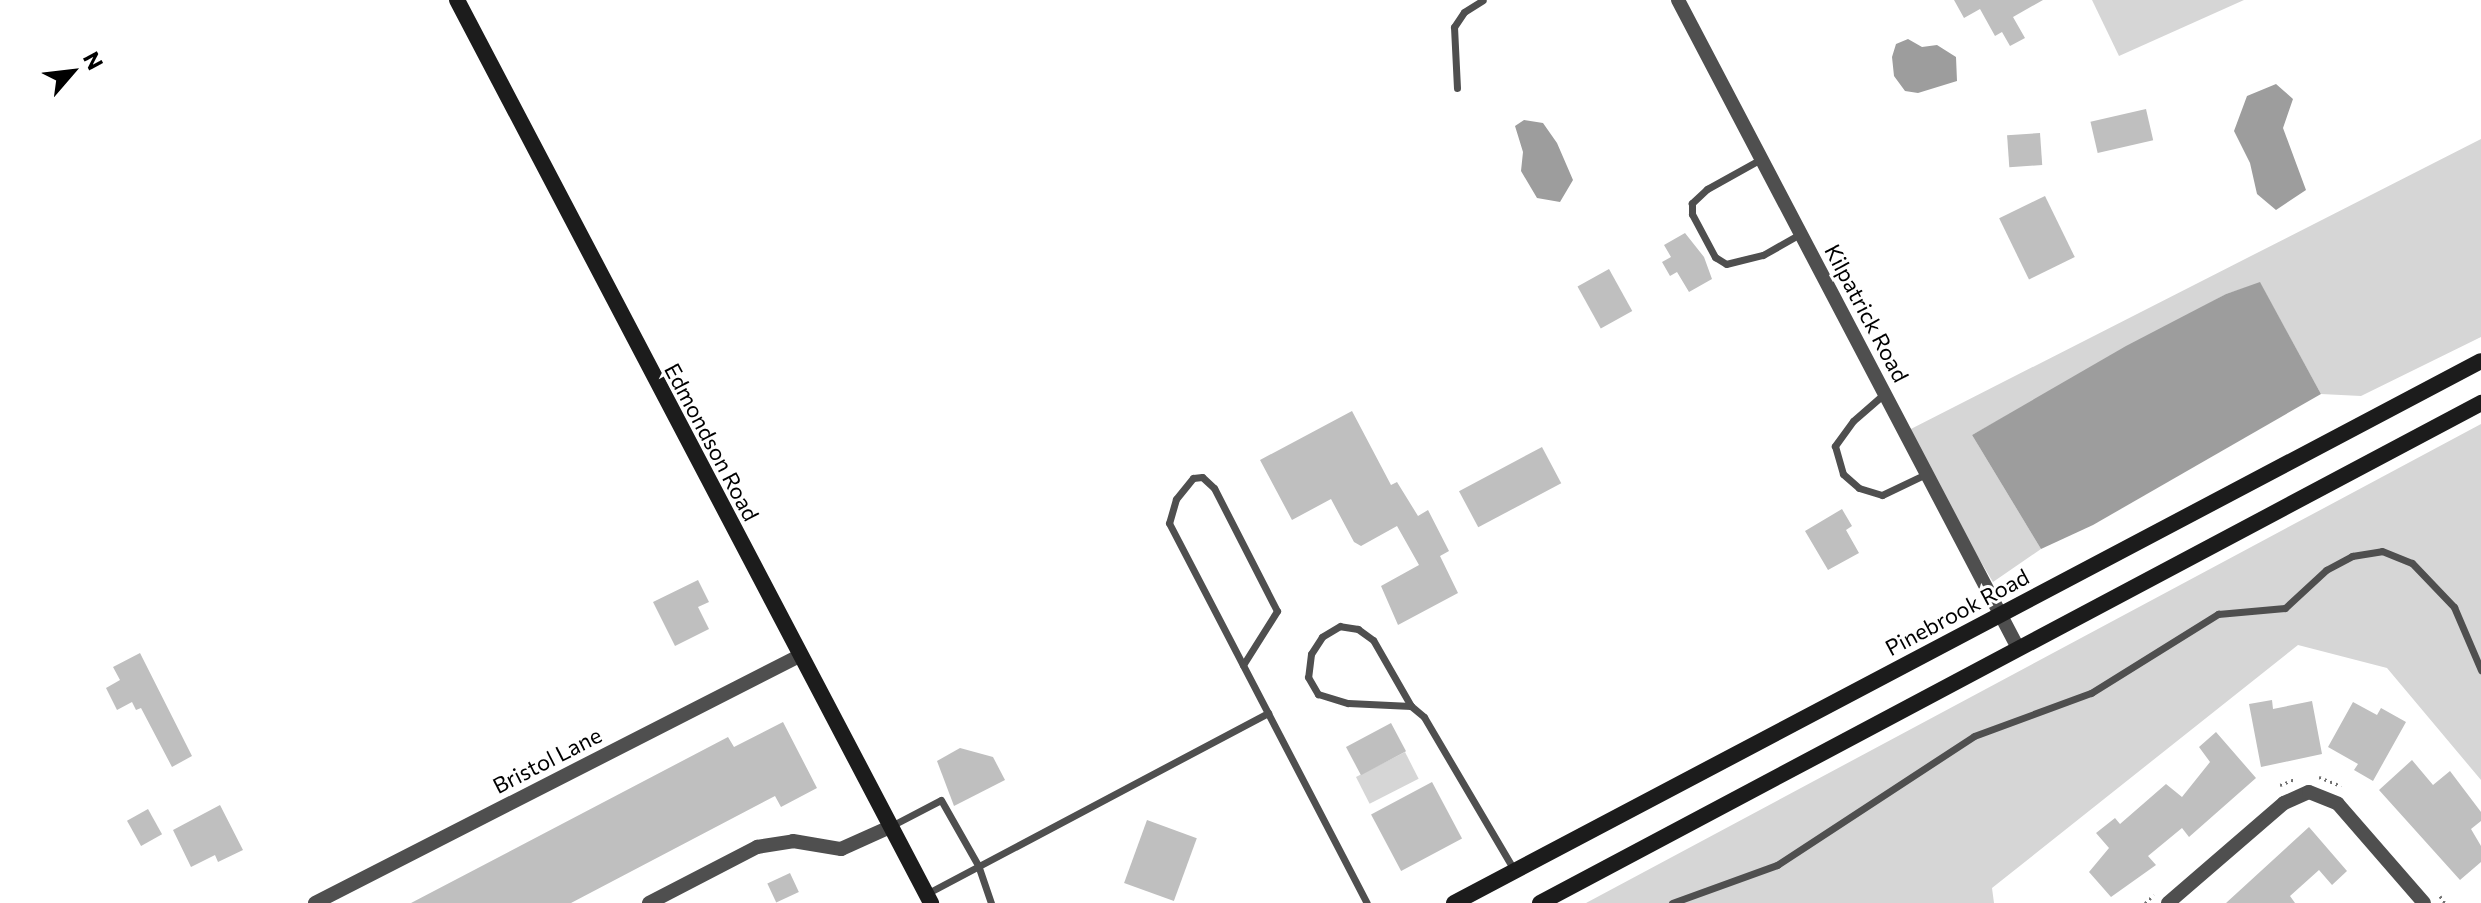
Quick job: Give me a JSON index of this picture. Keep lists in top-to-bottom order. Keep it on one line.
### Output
{"streets":{"street":["Kilpatrick Road","Edmondson Road","Pinebrook Road","Bristol Lane"]},"crossings":[["Kilpatrick Road","Pinebrook Road"],["Edmondson Road","Bristol Lane"]],"north":"top right"}
